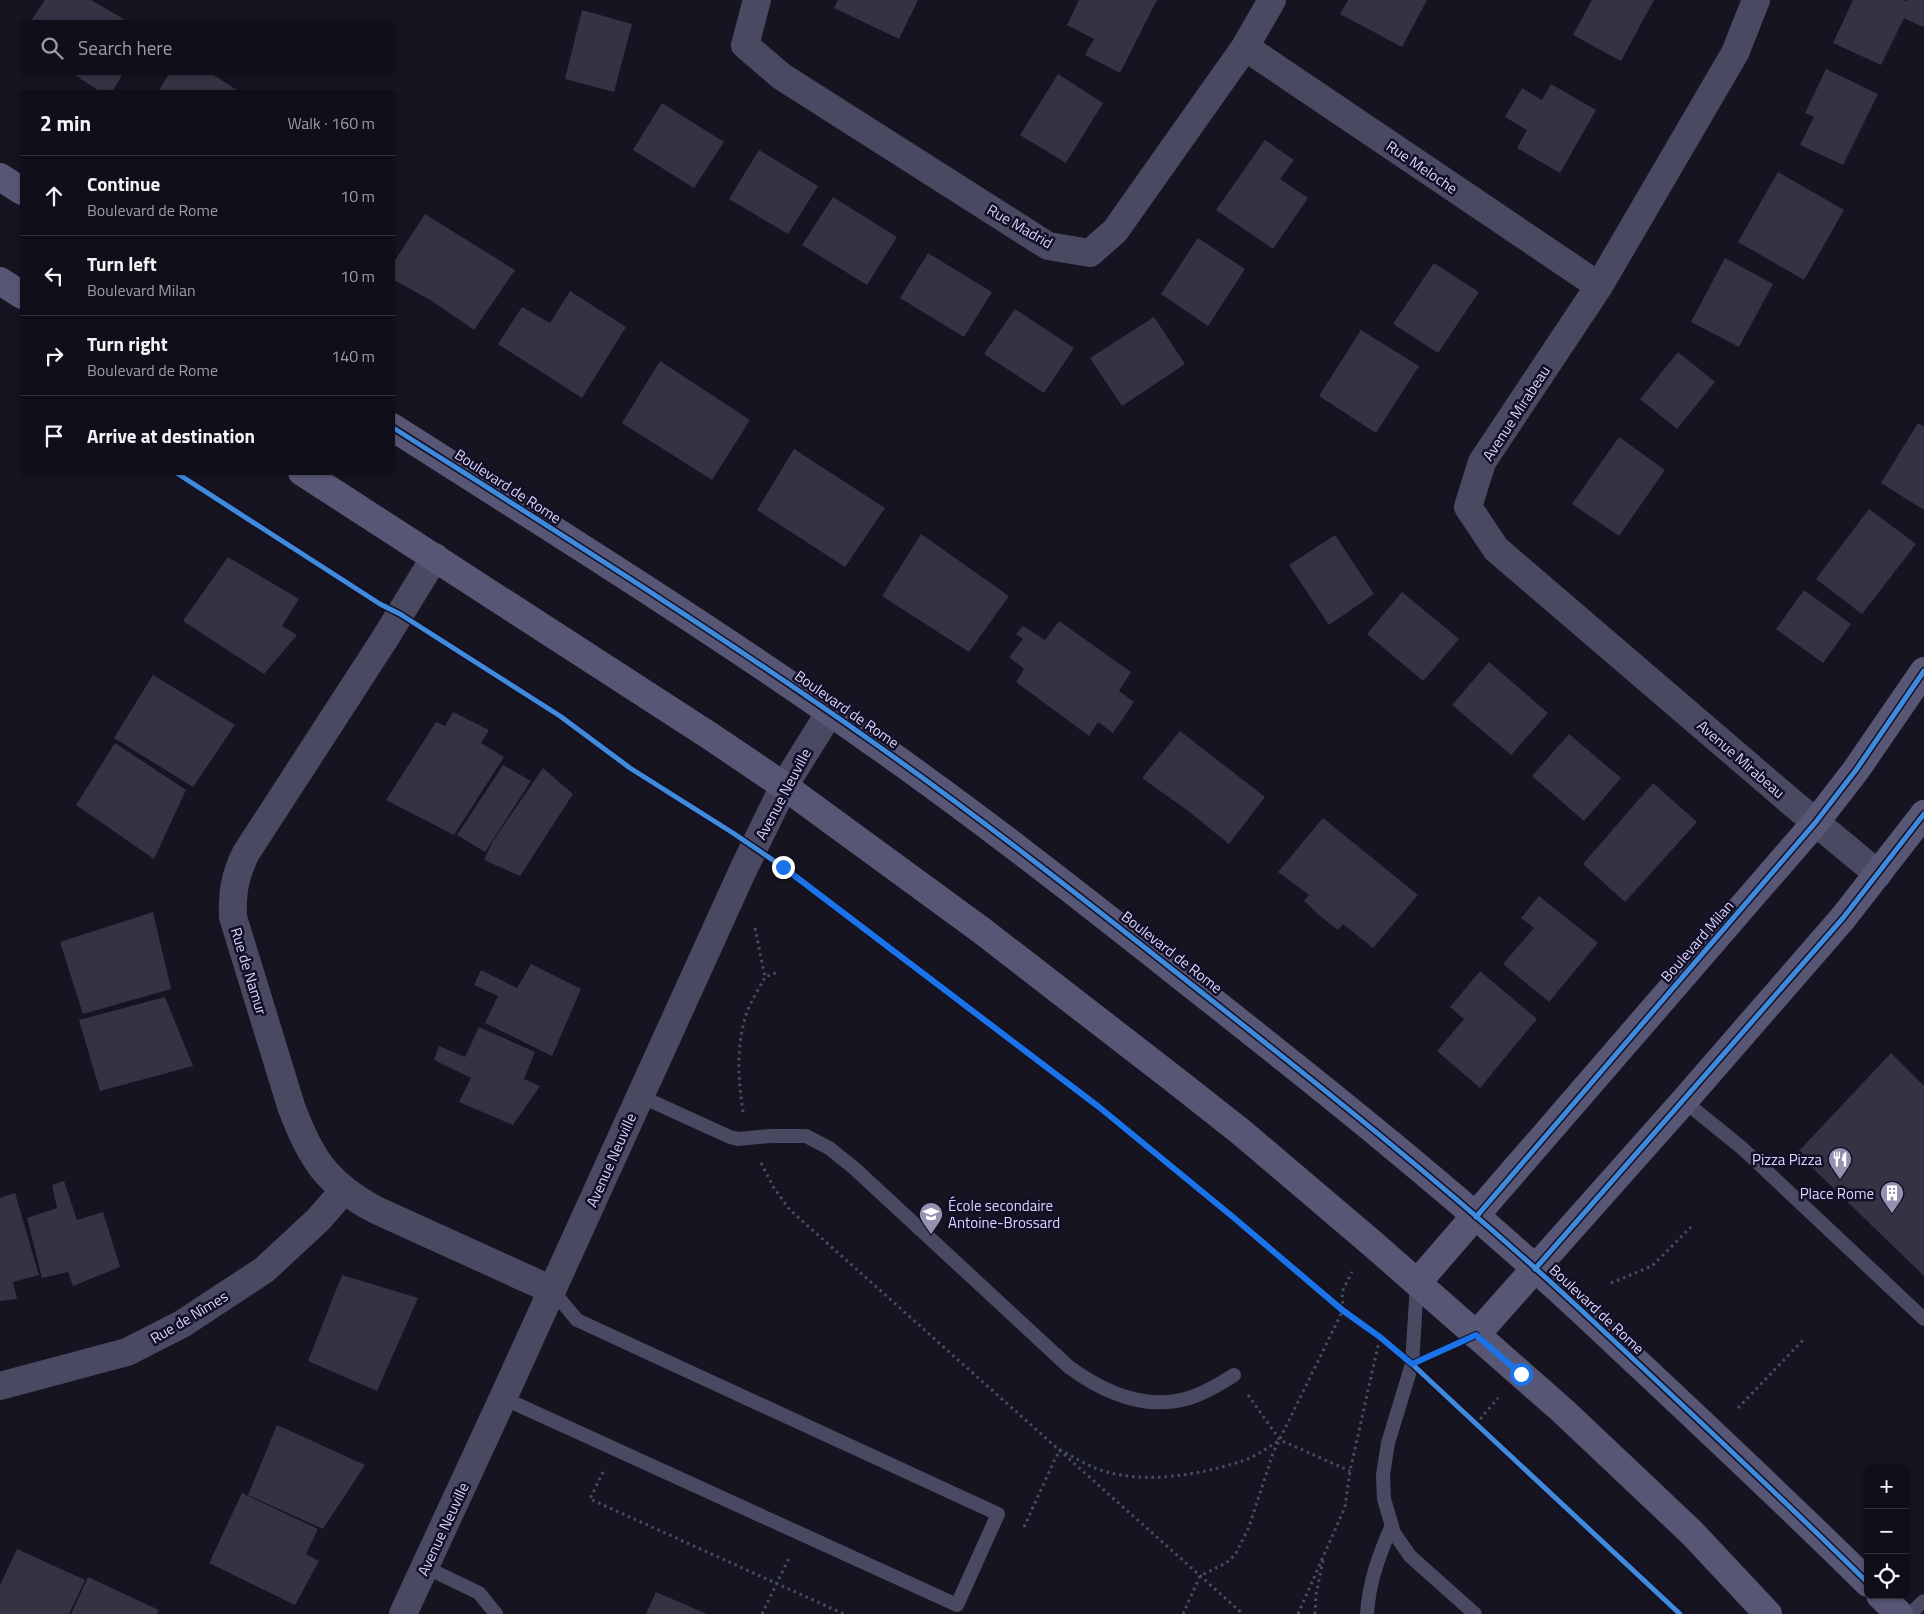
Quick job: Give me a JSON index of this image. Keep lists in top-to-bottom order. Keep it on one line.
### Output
{"streets":{"main road":["Boulevard de Rome","Boulevard Milan"],"street":["Rue Meloche","Rue Madrid","Avenue Mirabeau","Avenue Neuville","Rue de Namur","Rue de Nîmes"]},"crossings":[["Rue Meloche","Rue Madrid"],["Rue Meloche","Avenue Mirabeau"],["Avenue Mirabeau","Boulevard Milan"],["Boulevard de Rome","Avenue Neuville"],["Boulevard de Rome","Boulevard Milan"],["Avenue Neuville","Rue de Namur"],["Rue de Namur","Rue de Nîmes"]],"places":{"restaurant":["Pizza Pizza"],"building":["Place Rome"],"school or university":["École secondaire Antoine-Brossard"]},"page":{"search":"Search here","heading":["2 min","Walk · 160 m"],"list":[["Continue","Boulevard de Rome","10 m"],["Turn left","Boulevard Milan","10 m"],["Turn right","Boulevard de Rome","140 m"],"Arrive at destination"],"map_buttons":["+","−"]}}
